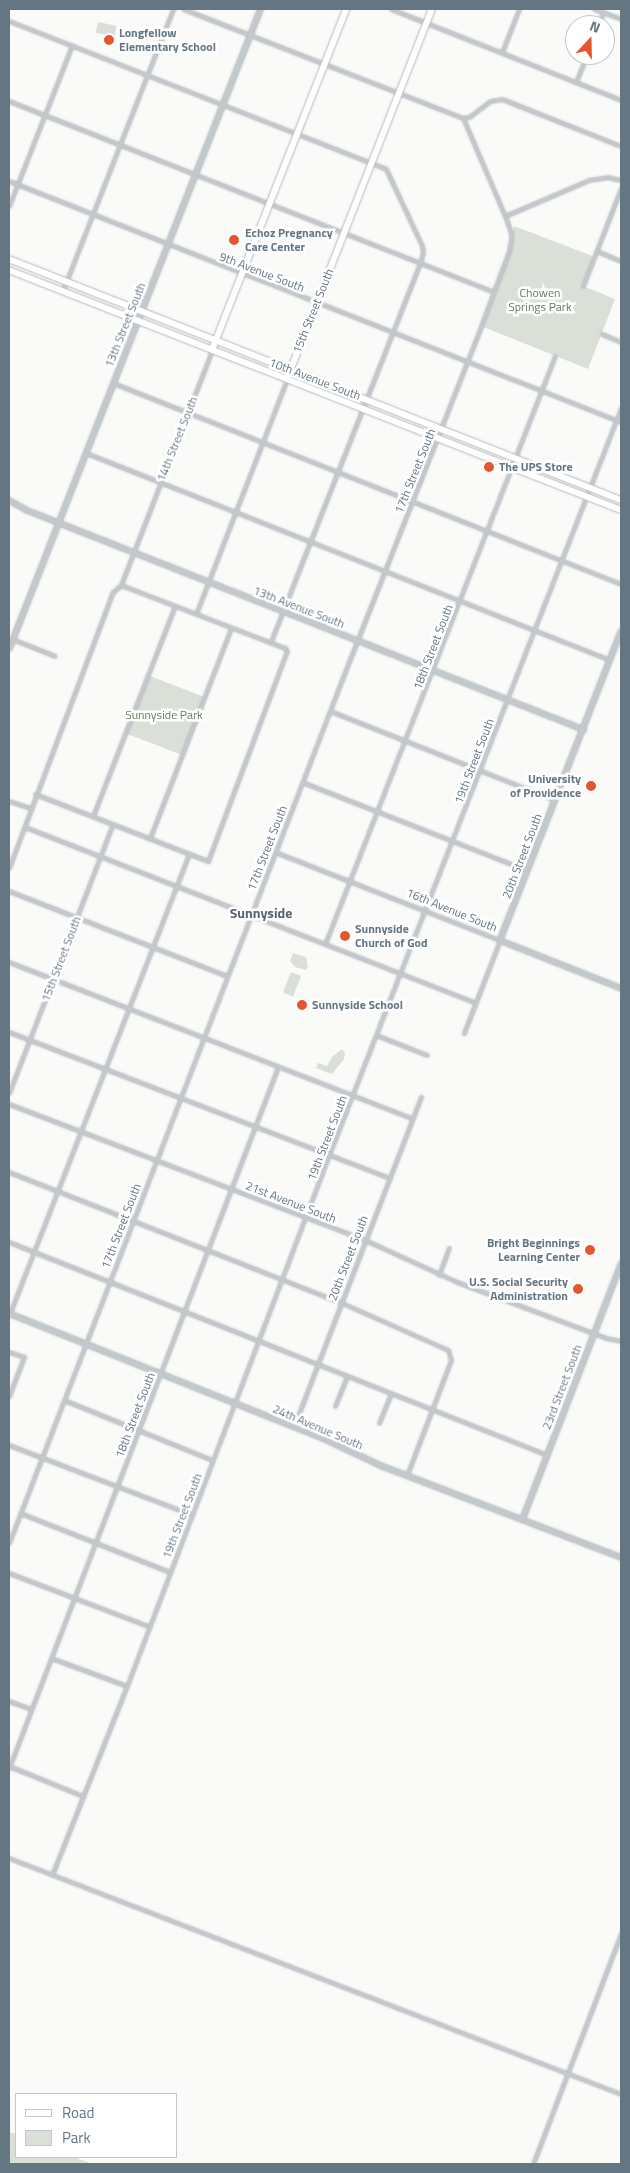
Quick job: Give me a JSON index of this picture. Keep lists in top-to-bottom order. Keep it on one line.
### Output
{"streets":{"main road":["15th Street South","10th Avenue South","14th Street South"],"street":["9th Avenue South","13th Street South","17th Street South","13th Avenue South","18th Street South","19th Street South","20th Street South","16th Avenue South","21st Avenue South","23rd Street South","24th Avenue South"]},"crossings":[["9th Avenue South","15th Street South"],["9th Avenue South","13th Street South"],["9th Avenue South","14th Street South"],["9th Avenue South","17th Street South"],["9th Avenue South","18th Street South"],["9th Avenue South","19th Street South"],["15th Street South","10th Avenue South"],["15th Street South","13th Avenue South"],["13th Street South","10th Avenue South"],["13th Street South","13th Avenue South"],["10th Avenue South","14th Street South"],["10th Avenue South","17th Street South"],["10th Avenue South","18th Street South"],["10th Avenue South","19th Street South"],["14th Street South","13th Avenue South"],["17th Street South","13th Avenue South"],["17th Street South","16th Avenue South"],["17th Street South","21st Avenue South"],["17th Street South","24th Avenue South"],["13th Avenue South","18th Street South"],["13th Avenue South","19th Street South"],["13th Avenue South","20th Street South"],["18th Street South","16th Avenue South"],["18th Street South","21st Avenue South"],["18th Street South","24th Avenue South"],["19th Street South","16th Avenue South"],["19th Street South","21st Avenue South"],["19th Street South","24th Avenue South"],["20th Street South","16th Avenue South"],["20th Street South","21st Avenue South"],["20th Street South","24th Avenue South"],["21st Avenue South","23rd Street South"],["23rd Street South","24th Avenue South"]],"districts":["Sunnyside"],"parks":["Chowen Springs Park","Sunnyside Park"],"places":["Longfellow Elementary School","Echoz Pregnancy Care Center","The UPS Store","University of Providence","Sunnyside Church of God","Sunnyside School","Bright Beginnings Learning Center","U.S. Social Security Administration"],"legend":["Road","Park"],"north":"top"}
